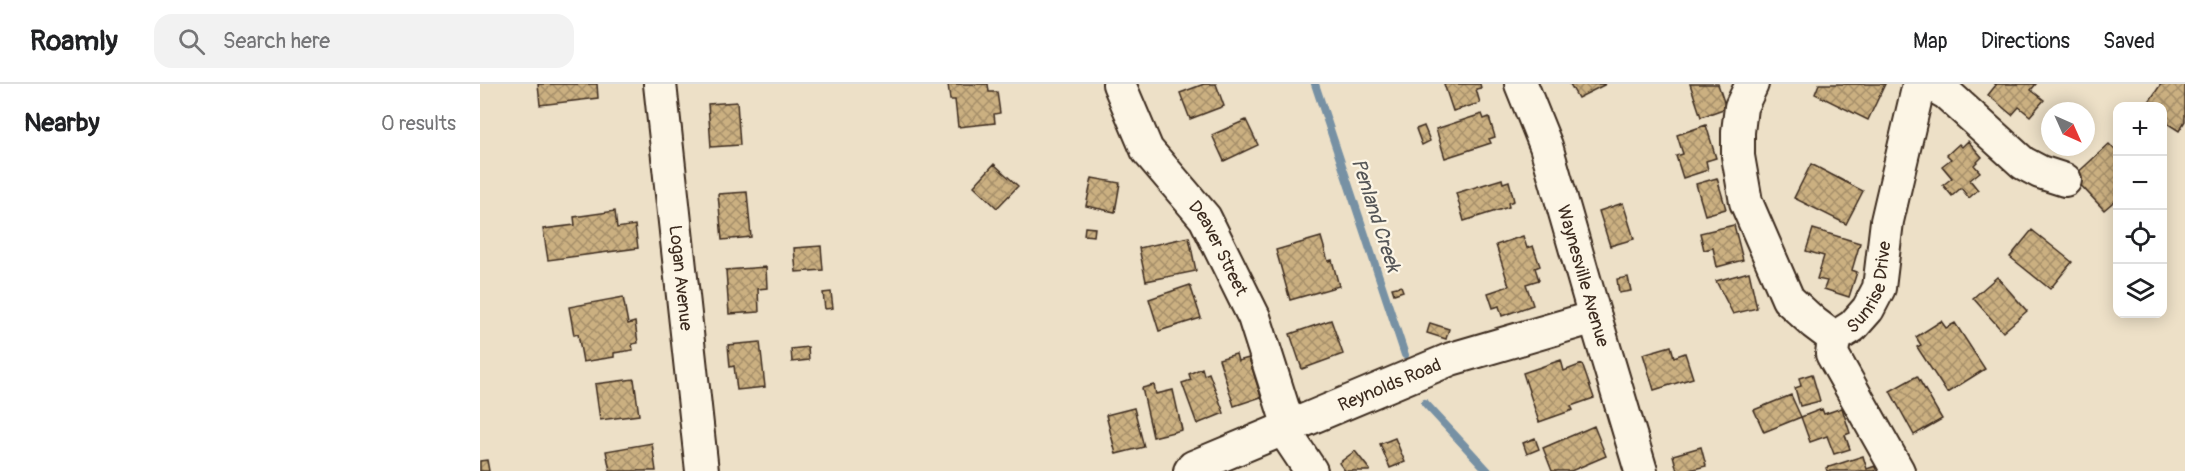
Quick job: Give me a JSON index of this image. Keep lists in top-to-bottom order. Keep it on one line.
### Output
{"streets":{"street":["Deaver Street","Waynesville Avenue","Logan Avenue","Sunrise Drive","Reynolds Road"]},"crossings":[["Deaver Street","Reynolds Road"],["Waynesville Avenue","Reynolds Road"]],"water":["Penland Creek"],"north":"bottom right","page":{"header":"Roamly","search":"Search here","nav":["Map","Directions","Saved"],"heading":["Nearby","0 results"],"map_buttons":["+","−"]}}
